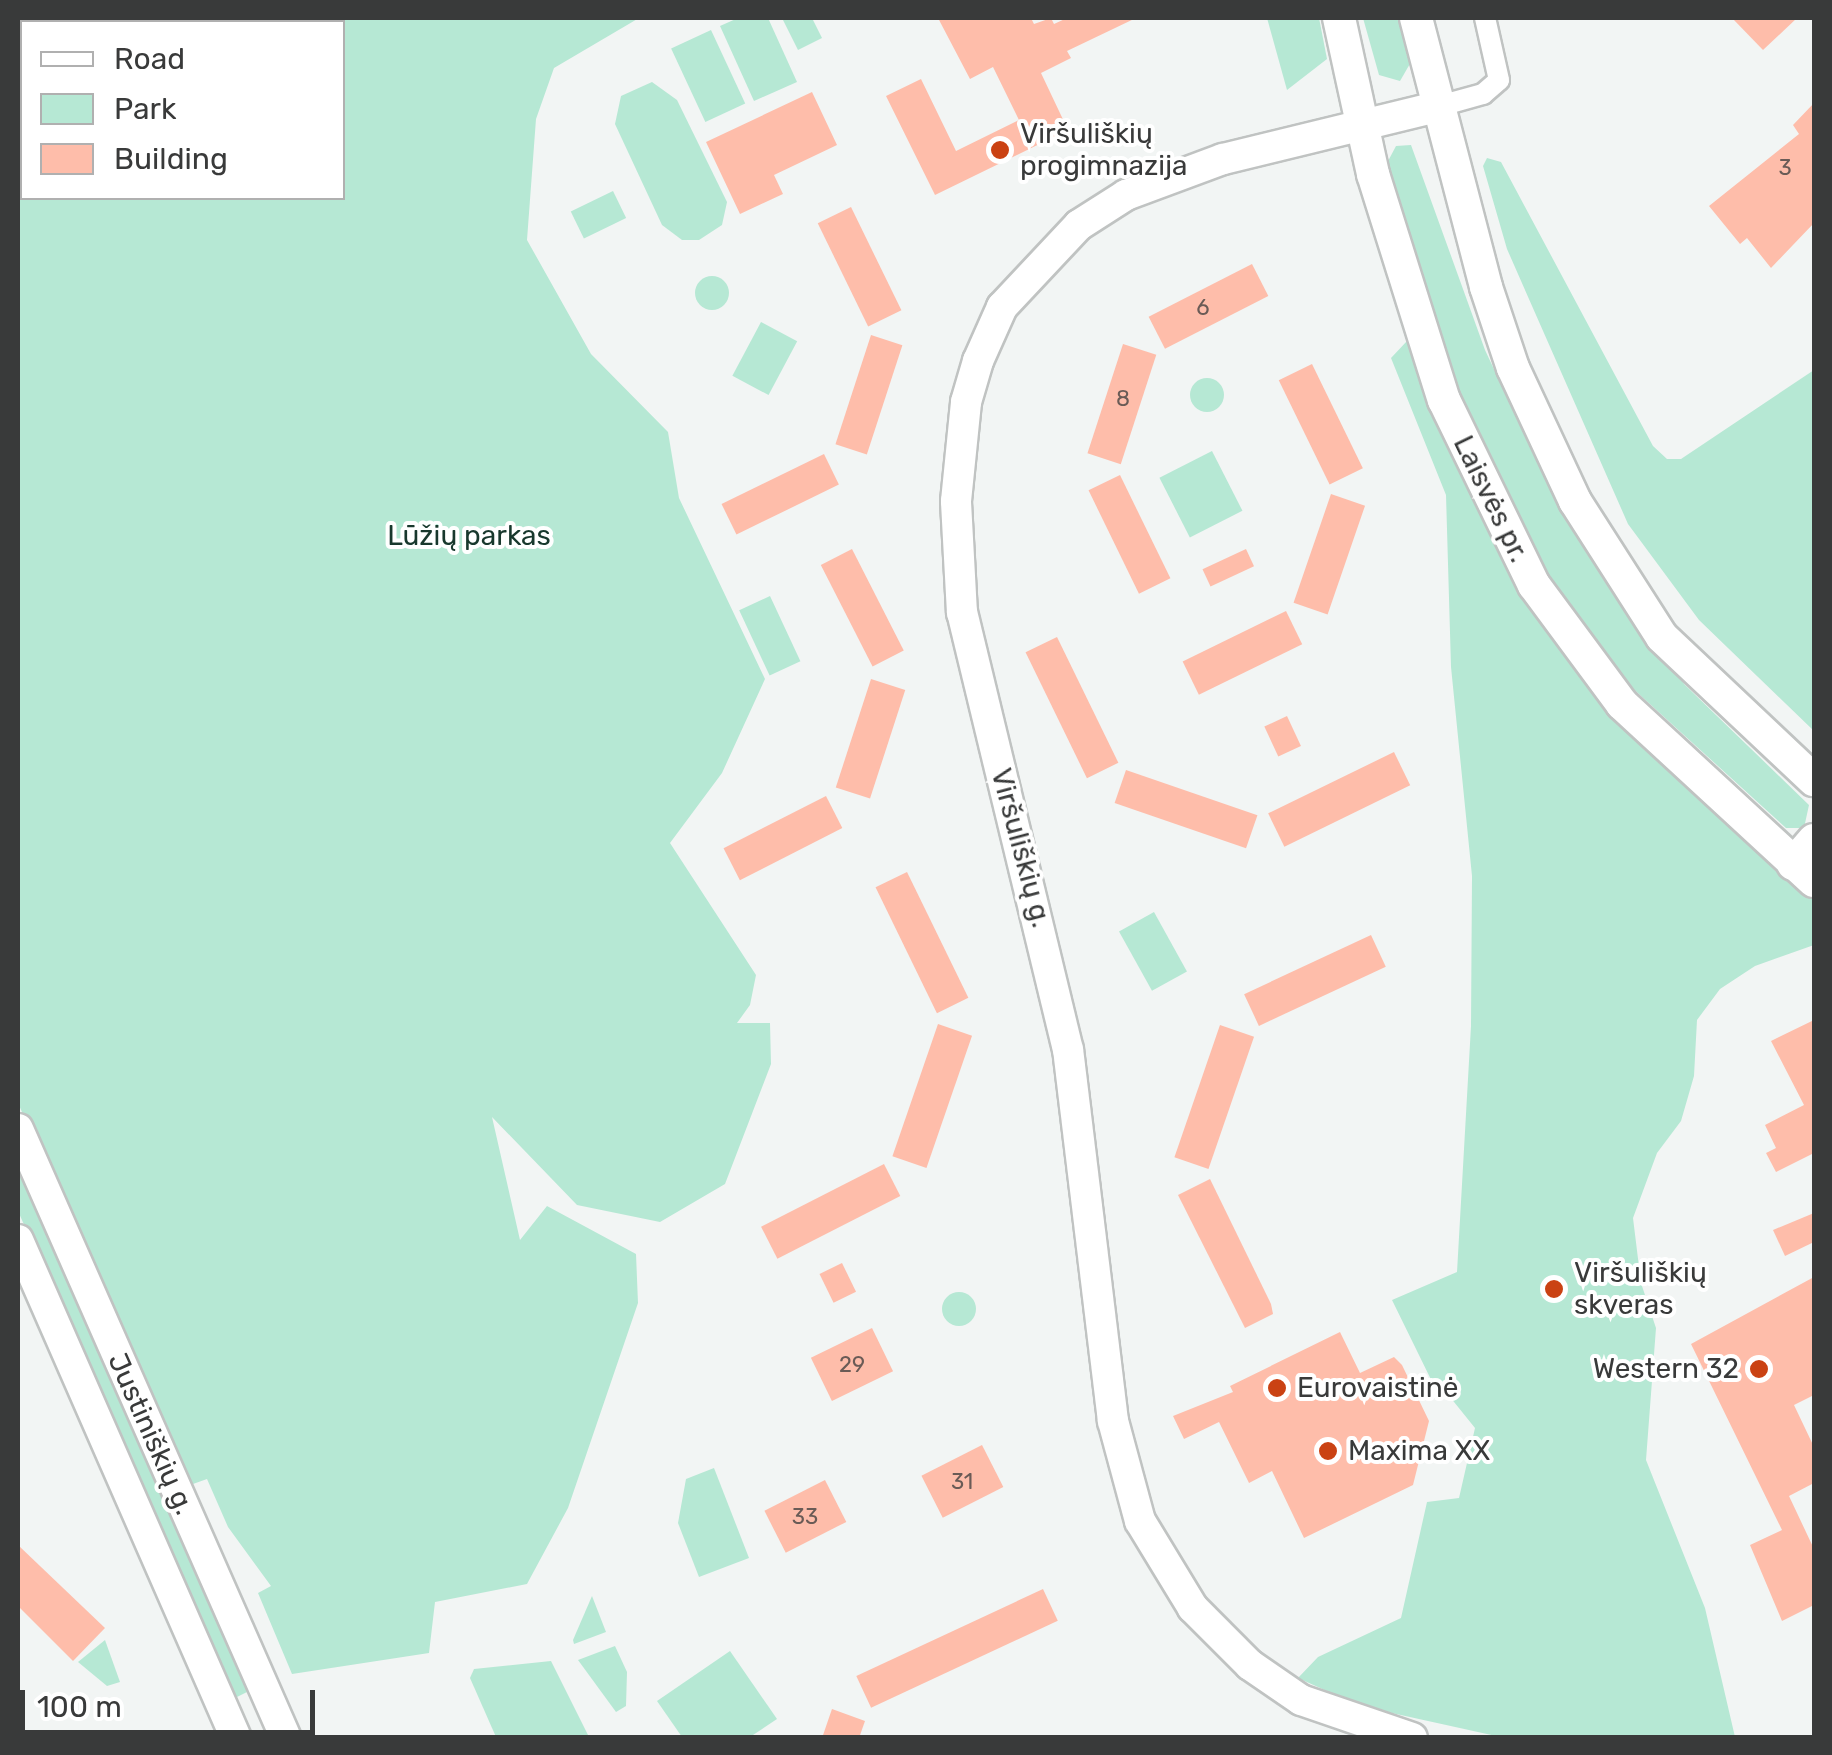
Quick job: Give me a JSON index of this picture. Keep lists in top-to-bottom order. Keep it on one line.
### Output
{"streets":{"main road":["Laisvės pr.","Viršuliškių g.","Justiniškių g."]},"crossings":[["Laisvės pr.","Viršuliškių g."]],"parks":["Lūžių parkas"],"places":["Viršuliškių progimnazija","Viršuliškių skveras","Western 32","Eurovaistinė","Maxima XX"],"house_numbers":["3","6","8","29","31","33"],"legend":["Road","Park","Building"],"scale_bar":"100 m"}
